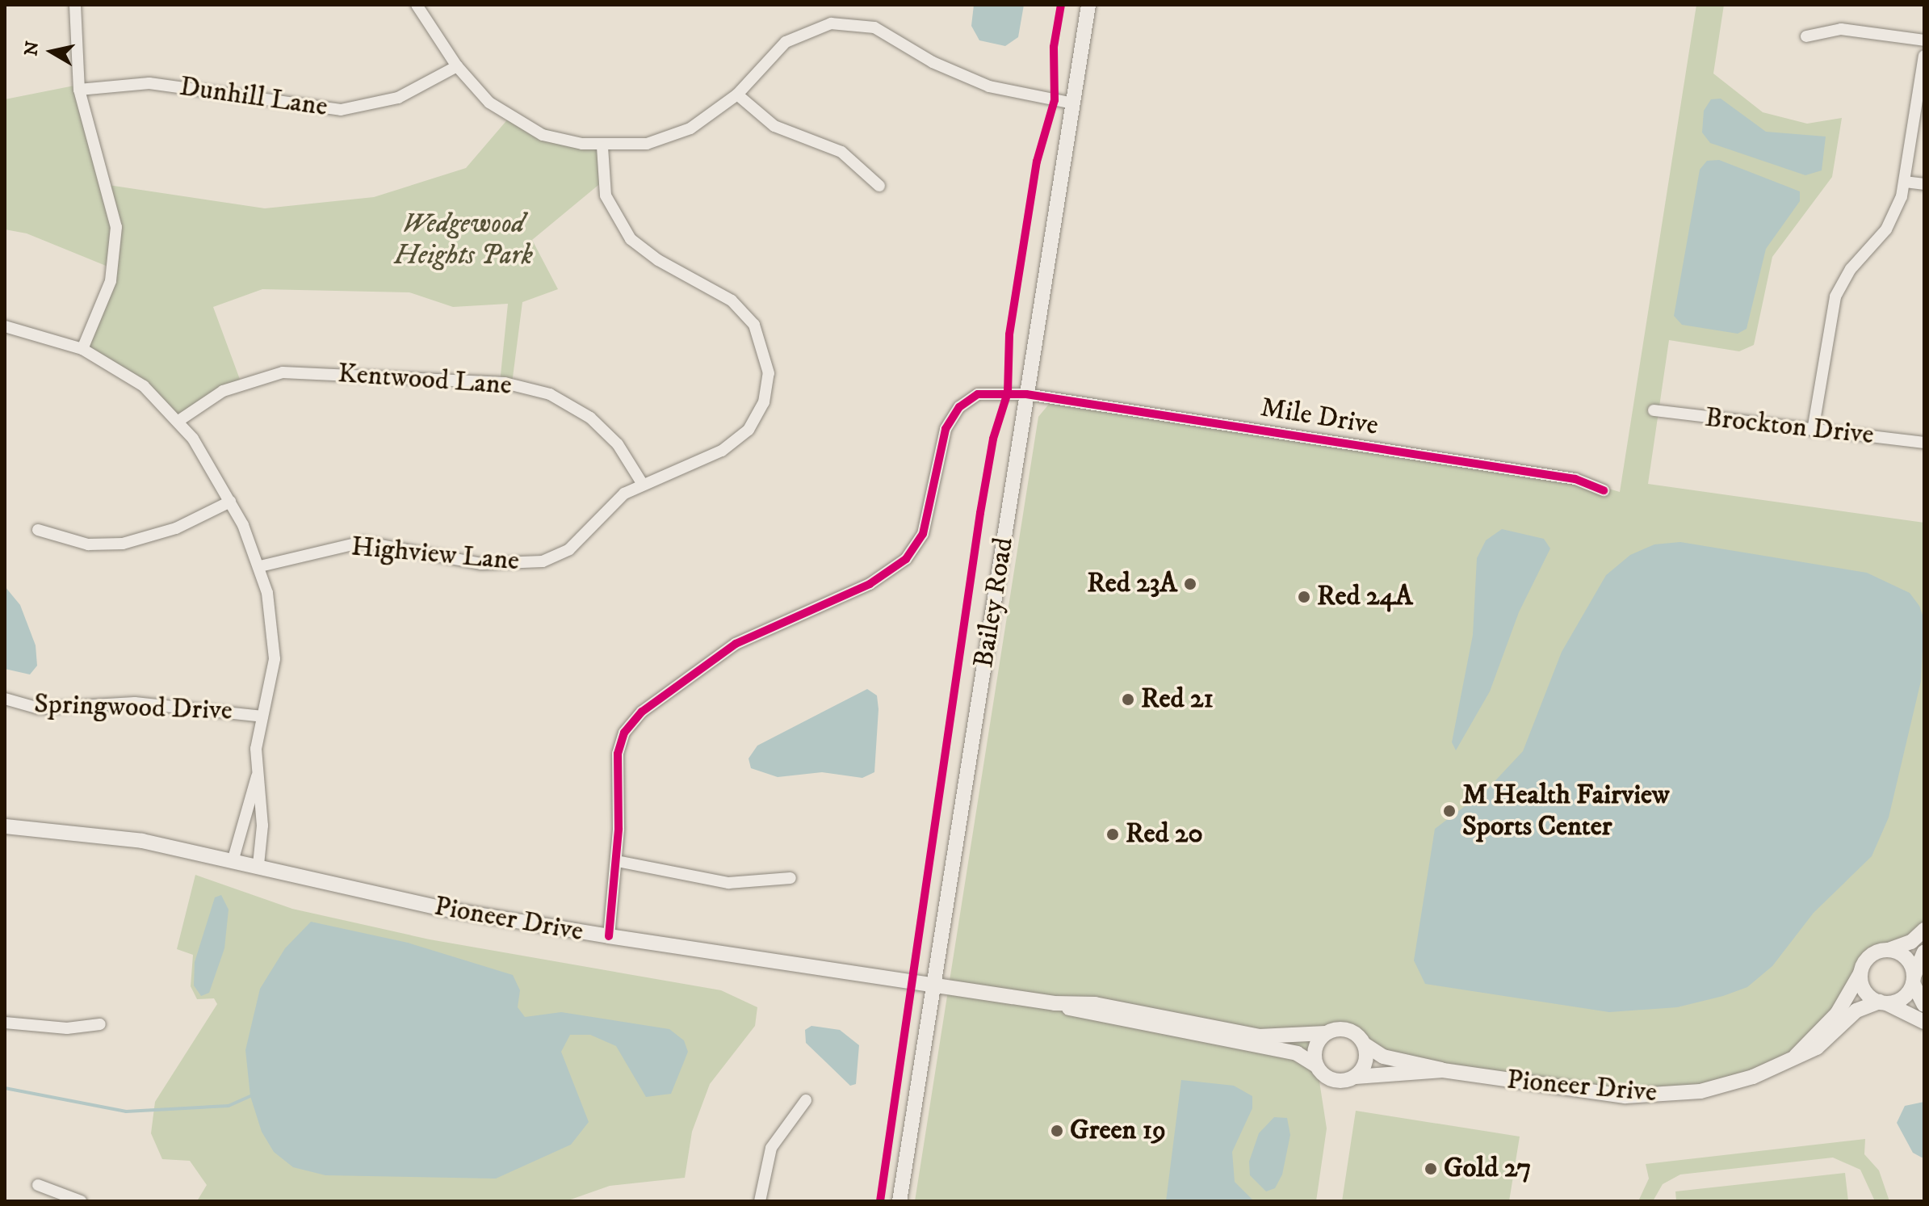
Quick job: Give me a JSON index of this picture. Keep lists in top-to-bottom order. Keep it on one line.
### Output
{"streets":{"street":["Dunhill Lane","Kentwood Lane","Mile Drive","Brockton Drive","Highview Lane","Bailey Road","Springwood Drive","Pioneer Drive"]},"crossings":[["Kentwood Lane","Highview Lane"],["Kentwood Lane","Springwood Drive"],["Mile Drive","Bailey Road"],["Mile Drive","Pioneer Drive"],["Highview Lane","Springwood Drive"],["Bailey Road","Pioneer Drive"],["Springwood Drive","Pioneer Drive"]],"parks":["Wedgewood Heights Park"],"places":["Red 23A","Red 24A","Red 21","M Health Fairview Sports Center","Red 20","Green 19","Gold 27"],"north":"left"}
